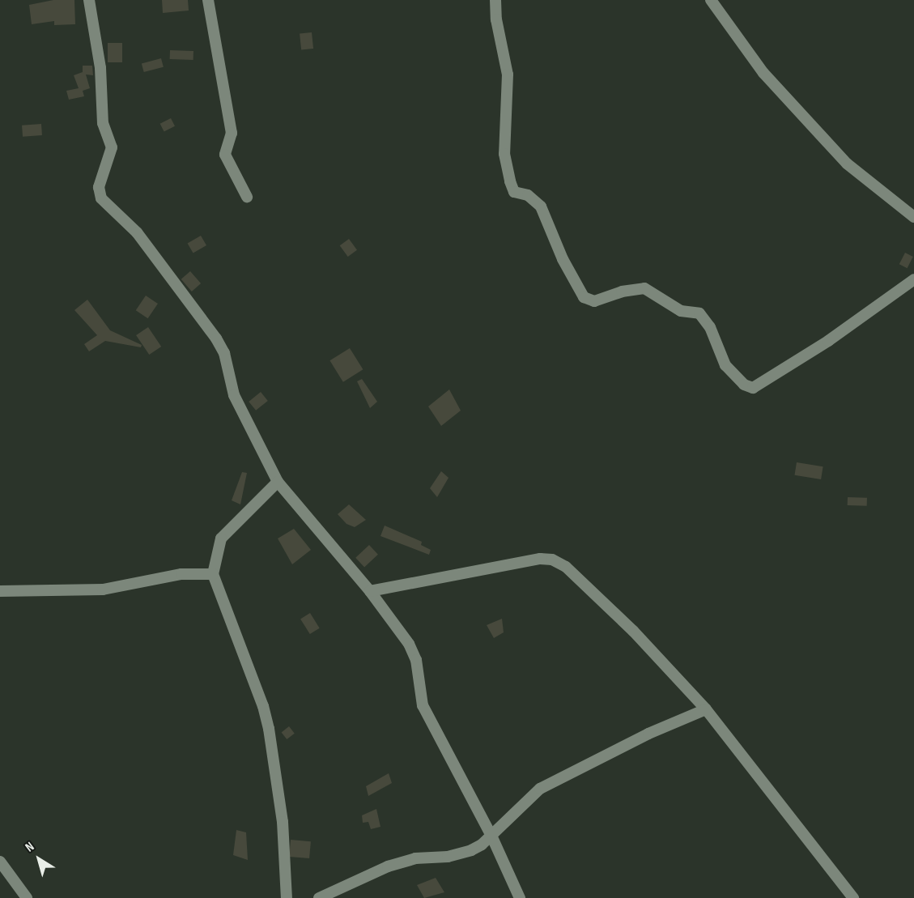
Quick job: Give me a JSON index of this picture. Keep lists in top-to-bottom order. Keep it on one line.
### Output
{"north":"top left"}
